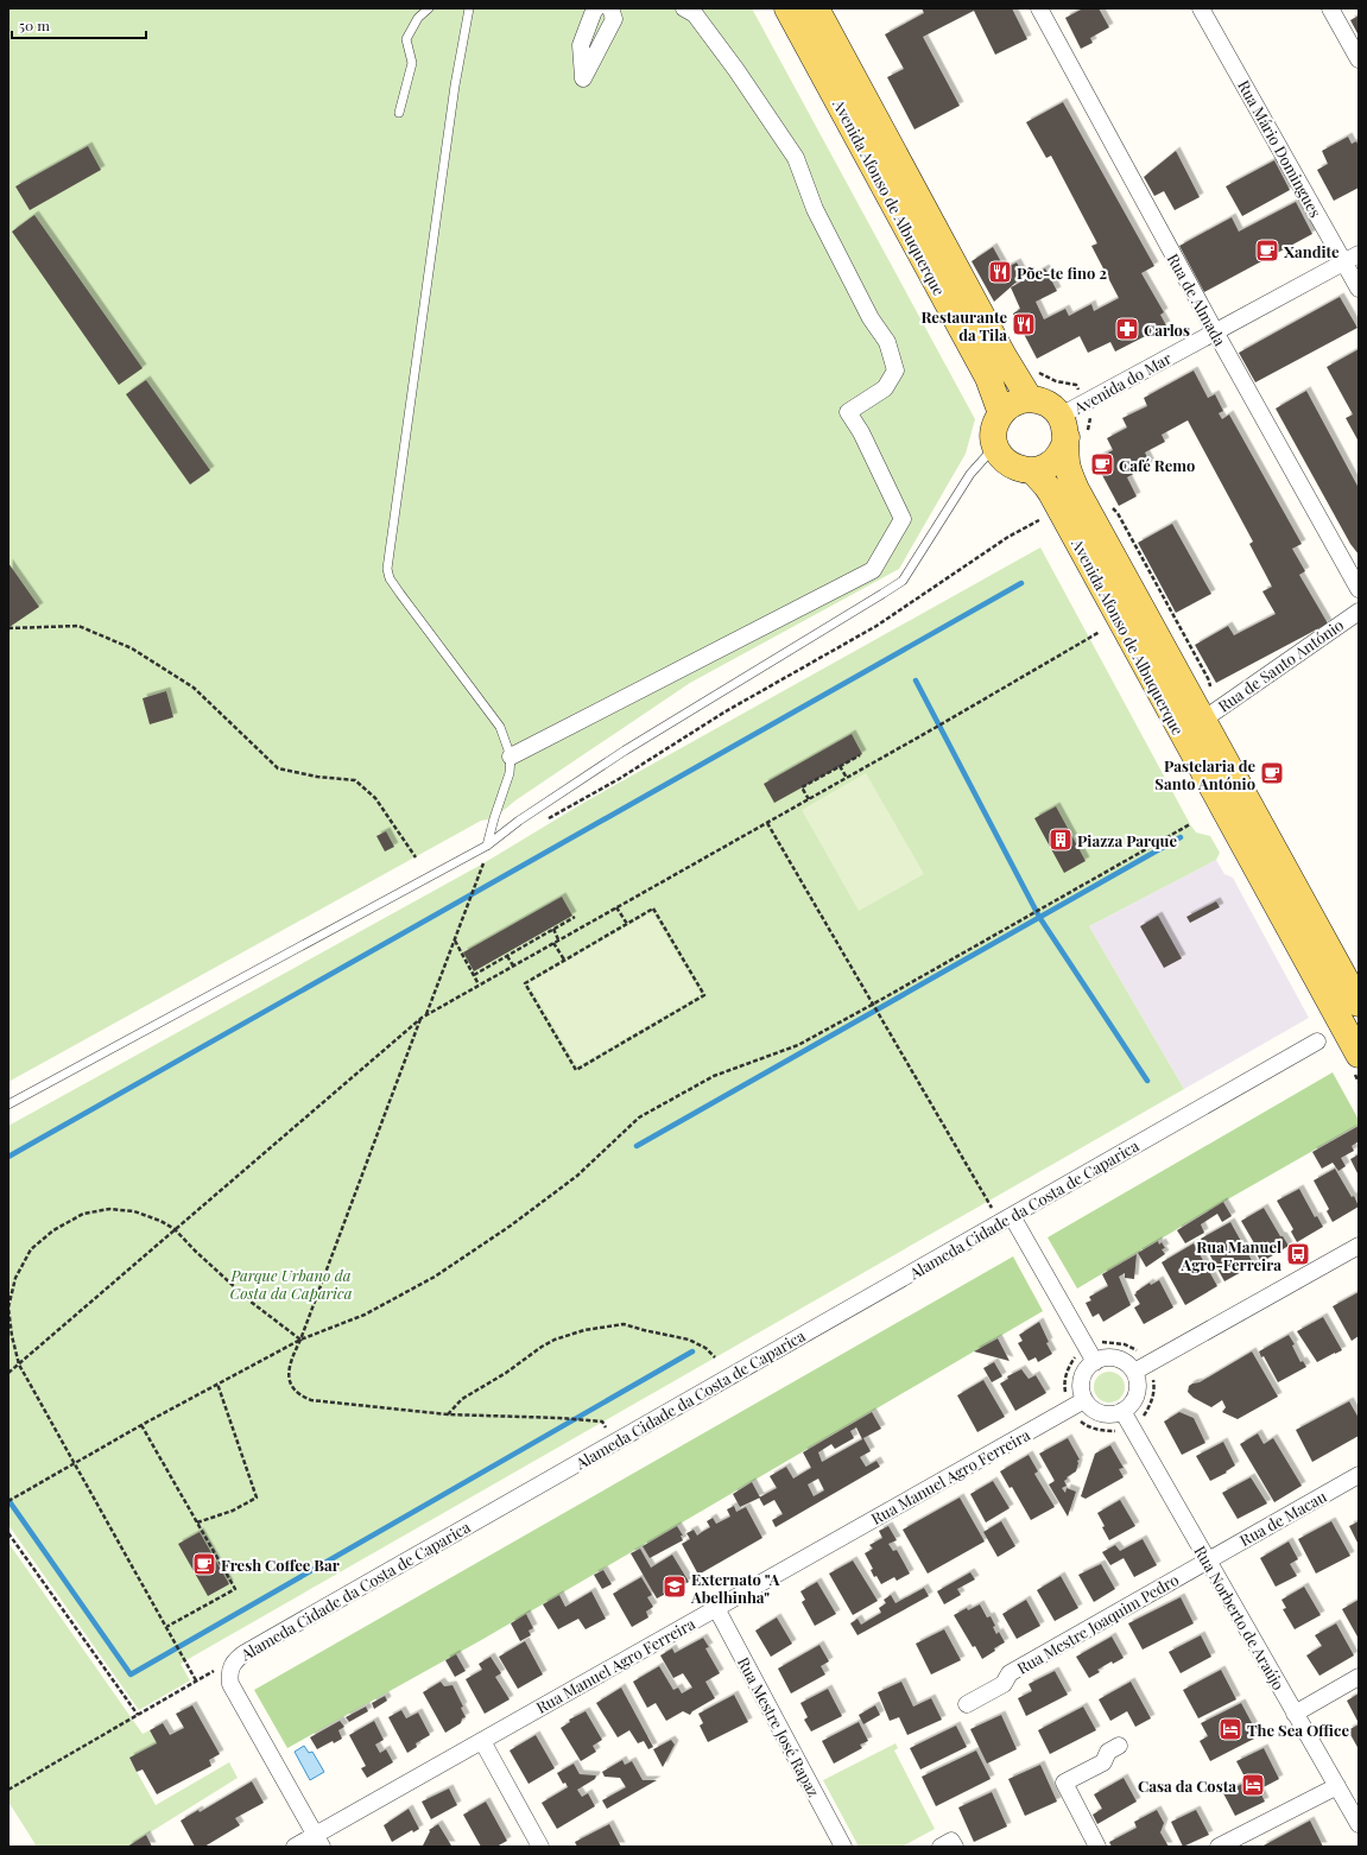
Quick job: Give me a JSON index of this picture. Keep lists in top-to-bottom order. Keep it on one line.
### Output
{"streets":{"main road":["Avenida Afonso de Albuquerque"],"street":["Rua Mário Domingues","Rua de Almada","Avenida do Mar","Rua de Santo António","Alameda Cidade da Costa de Caparica","Rua Manuel Agro Ferreira","Rua de Macau","Rua Norberto de Araújo","Rua Mestre Joaquim Pedro","Rua Mestre José Rapaz"]},"crossings":[["Rua Mário Domingues","Avenida do Mar"],["Avenida Afonso de Albuquerque","Avenida do Mar"],["Avenida Afonso de Albuquerque","Rua de Santo António"],["Rua de Almada","Avenida do Mar"],["Alameda Cidade da Costa de Caparica","Rua Manuel Agro Ferreira"],["Rua Manuel Agro Ferreira","Rua Norberto de Araújo"],["Rua Manuel Agro Ferreira","Rua Mestre José Rapaz"],["Rua de Macau","Rua Norberto de Araújo"],["Rua de Macau","Rua Mestre Joaquim Pedro"],["Rua Norberto de Araújo","Rua Mestre Joaquim Pedro"]],"parks":["Parque Urbano da Costa da Caparica"],"places":{"cafe":["Xandite","Café Remo","Pastelaria de Santo António","Fresh Coffee Bar"],"restaurant":["Põe-te fino 2","Restaurante da Tila"],"pharmacy":["Carlos"],"building":["Piazza Parque"],"bus stop":["Rua Manuel Agro-Ferreira"],"school or university":["Externato \"A Abelhinha\""],"hotel":["The Sea Office","Casa da Costa"]},"scale_bar":"50 m"}
